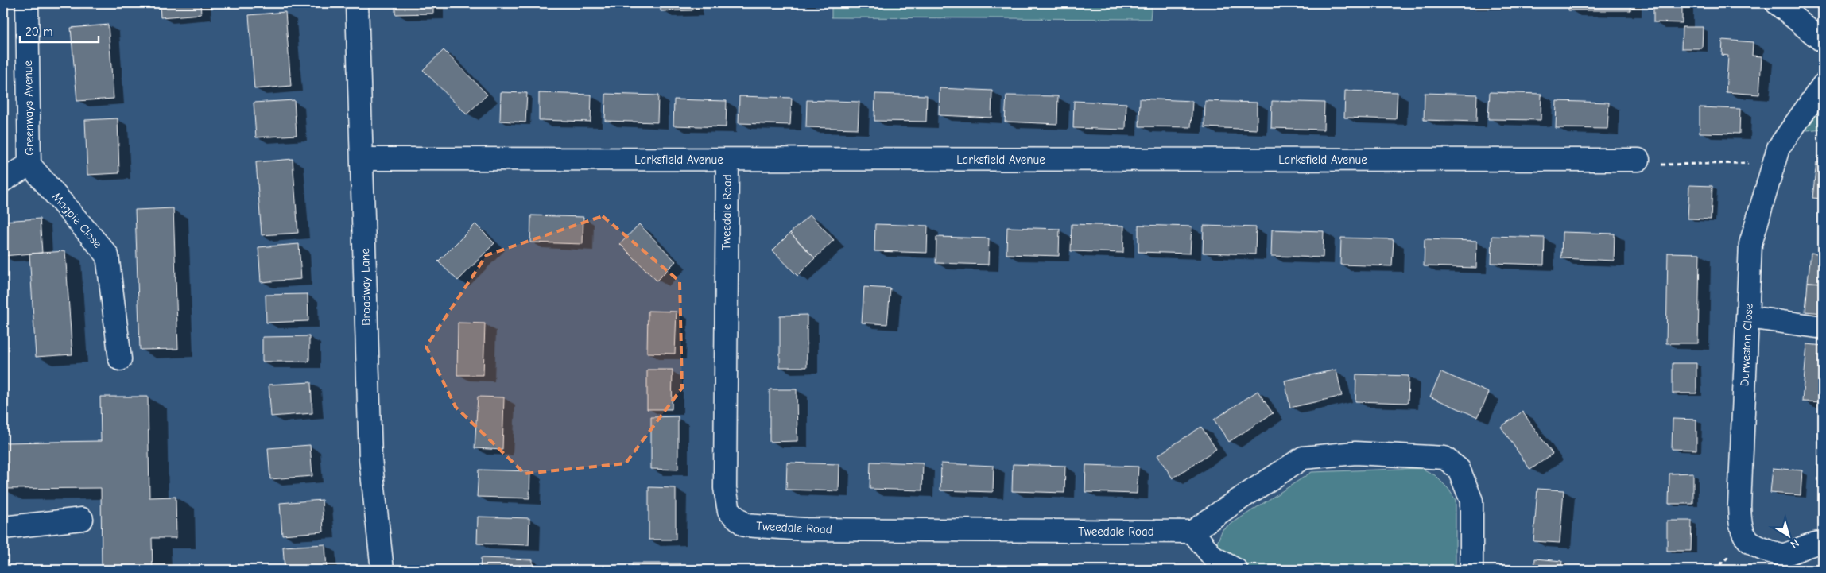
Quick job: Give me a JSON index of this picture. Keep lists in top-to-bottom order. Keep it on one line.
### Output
{"streets":{"street":["Greenways Avenue","Larksfield Avenue","Tweedale Road","Magpie Close","Broadway Lane","Durweston Close"]},"crossings":[["Greenways Avenue","Magpie Close"],["Larksfield Avenue","Tweedale Road"],["Larksfield Avenue","Broadway Lane"]],"scale_bar":"20 m","north":"bottom right"}
